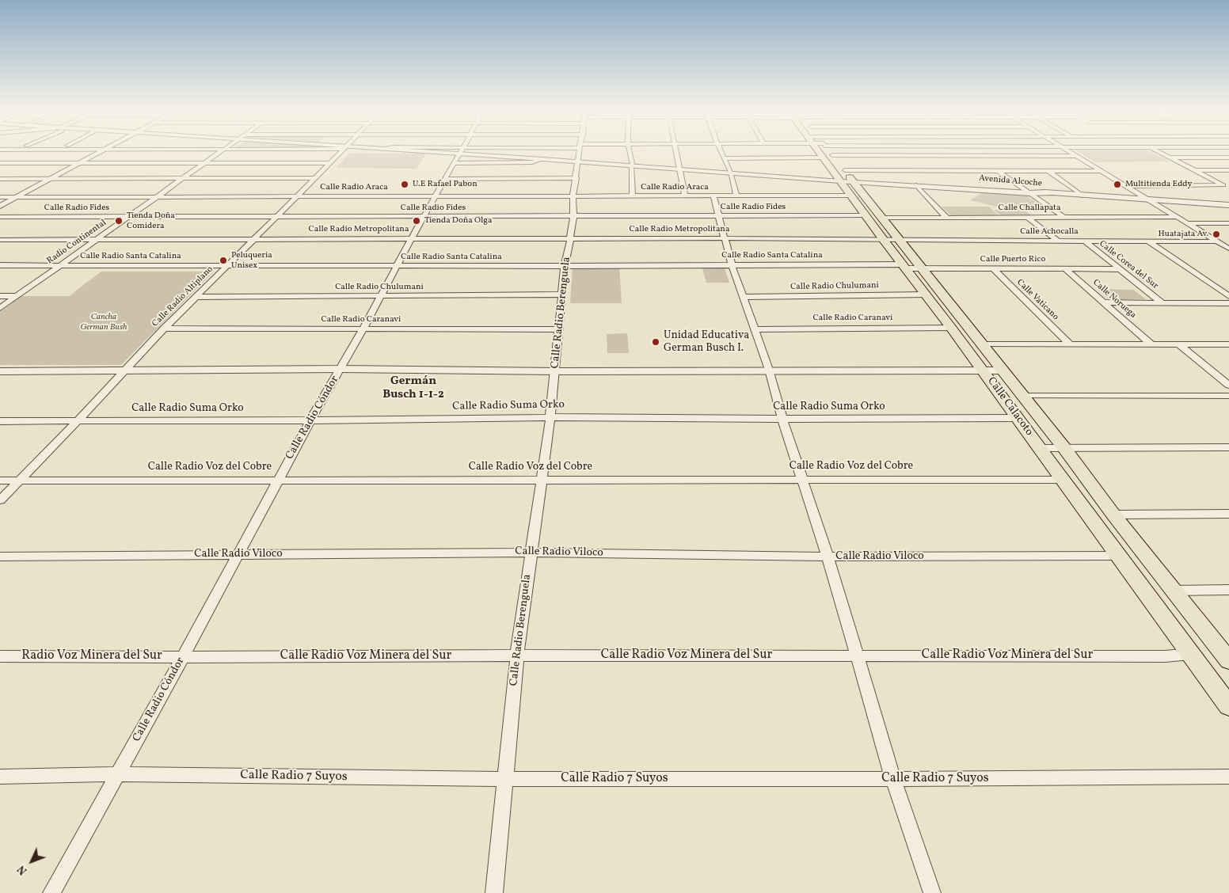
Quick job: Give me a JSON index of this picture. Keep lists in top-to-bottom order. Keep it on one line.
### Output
{"streets":{"main road":["Calle Calacoto"],"street":["Avenida Alcoche","Calle Radio Araca","Calle Radio Fides","Calle Challapata","Calle Radio Metropolitana","Calle Achocalla","Radio Continental","Calle Radio Santa Catalina","Calle Puerto Rico","Calle Corea del Sur","Calle Radio Chulumani","Calle Radio Altiplano","Calle Noruega","Calle Vaticano","Calle Radio Berenguela","Calle Radio Caranavi","Calle Radio Suma Orko","Calle Radio Cóndor","Calle Radio Voz del Cobre","Calle Radio Viloco","Calle Radio Voz Minera del Sur","Radio Voz Minera del Sur","Calle Radio 7 Suyos"]},"crossings":[["Avenida Alcoche","Calle Radio Berenguela"],["Avenida Alcoche","Calle Calacoto"],["Calle Radio Araca","Radio Continental"],["Calle Radio Araca","Calle Radio Altiplano"],["Calle Radio Araca","Calle Radio Berenguela"],["Calle Radio Araca","Calle Calacoto"],["Calle Radio Araca","Calle Radio Cóndor"],["Calle Radio Fides","Radio Continental"],["Calle Radio Fides","Calle Radio Altiplano"],["Calle Radio Fides","Calle Radio Berenguela"],["Calle Radio Fides","Calle Calacoto"],["Calle Radio Fides","Calle Radio Cóndor"],["Calle Challapata","Calle Calacoto"],["Calle Radio Metropolitana","Calle Achocalla"],["Calle Radio Metropolitana","Radio Continental"],["Calle Radio Metropolitana","Calle Radio Altiplano"],["Calle Radio Metropolitana","Calle Radio Berenguela"],["Calle Radio Metropolitana","Calle Calacoto"],["Calle Radio Metropolitana","Calle Radio Cóndor"],["Calle Achocalla","Calle Corea del Sur"],["Calle Achocalla","Calle Calacoto"],["Radio Continental","Calle Radio Santa Catalina"],["Calle Radio Santa Catalina","Calle Puerto Rico"],["Calle Radio Santa Catalina","Calle Radio Altiplano"],["Calle Radio Santa Catalina","Calle Radio Berenguela"],["Calle Radio Santa Catalina","Calle Calacoto"],["Calle Radio Santa Catalina","Calle Radio Cóndor"],["Calle Puerto Rico","Calle Corea del Sur"],["Calle Puerto Rico","Calle Noruega"],["Calle Puerto Rico","Calle Vaticano"],["Calle Puerto Rico","Calle Calacoto"],["Calle Radio Chulumani","Calle Radio Altiplano"],["Calle Radio Chulumani","Calle Radio Berenguela"],["Calle Radio Chulumani","Calle Calacoto"],["Calle Radio Chulumani","Calle Radio Cóndor"],["Calle Radio Altiplano","Calle Radio Caranavi"],["Calle Radio Altiplano","Calle Radio Suma Orko"],["Calle Radio Altiplano","Calle Radio Voz del Cobre"],["Calle Radio Berenguela","Calle Radio Caranavi"],["Calle Radio Berenguela","Calle Radio Suma Orko"],["Calle Radio Berenguela","Calle Radio Voz del Cobre"],["Calle Radio Berenguela","Calle Radio Viloco"],["Calle Radio Berenguela","Calle Radio Voz Minera del Sur"],["Calle Radio Berenguela","Calle Radio 7 Suyos"],["Calle Radio Caranavi","Calle Calacoto"],["Calle Radio Caranavi","Calle Radio Cóndor"],["Calle Radio Suma Orko","Calle Calacoto"],["Calle Radio Suma Orko","Calle Radio Cóndor"],["Calle Calacoto","Calle Radio Voz del Cobre"],["Calle Calacoto","Calle Radio Viloco"],["Calle Calacoto","Calle Radio Voz Minera del Sur"],["Calle Radio Cóndor","Calle Radio Voz del Cobre"],["Calle Radio Cóndor","Calle Radio Viloco"],["Calle Radio Cóndor","Calle Radio Voz Minera del Sur"],["Calle Radio Cóndor","Radio Voz Minera del Sur"],["Calle Radio Cóndor","Calle Radio 7 Suyos"],["Calle Radio Voz Minera del Sur","Radio Voz Minera del Sur"]],"districts":["Germán Busch 1-1-2"],"parks":["Cancha German Bush"],"places":["U.E Rafael Pabon","Multitienda Eddy","Tienda Doña Comidera","Tienda Doña Olga","Huatajata Av.","Peluqueria Unisex","Unidad Educativa German Busch I."],"north":"bottom left"}
